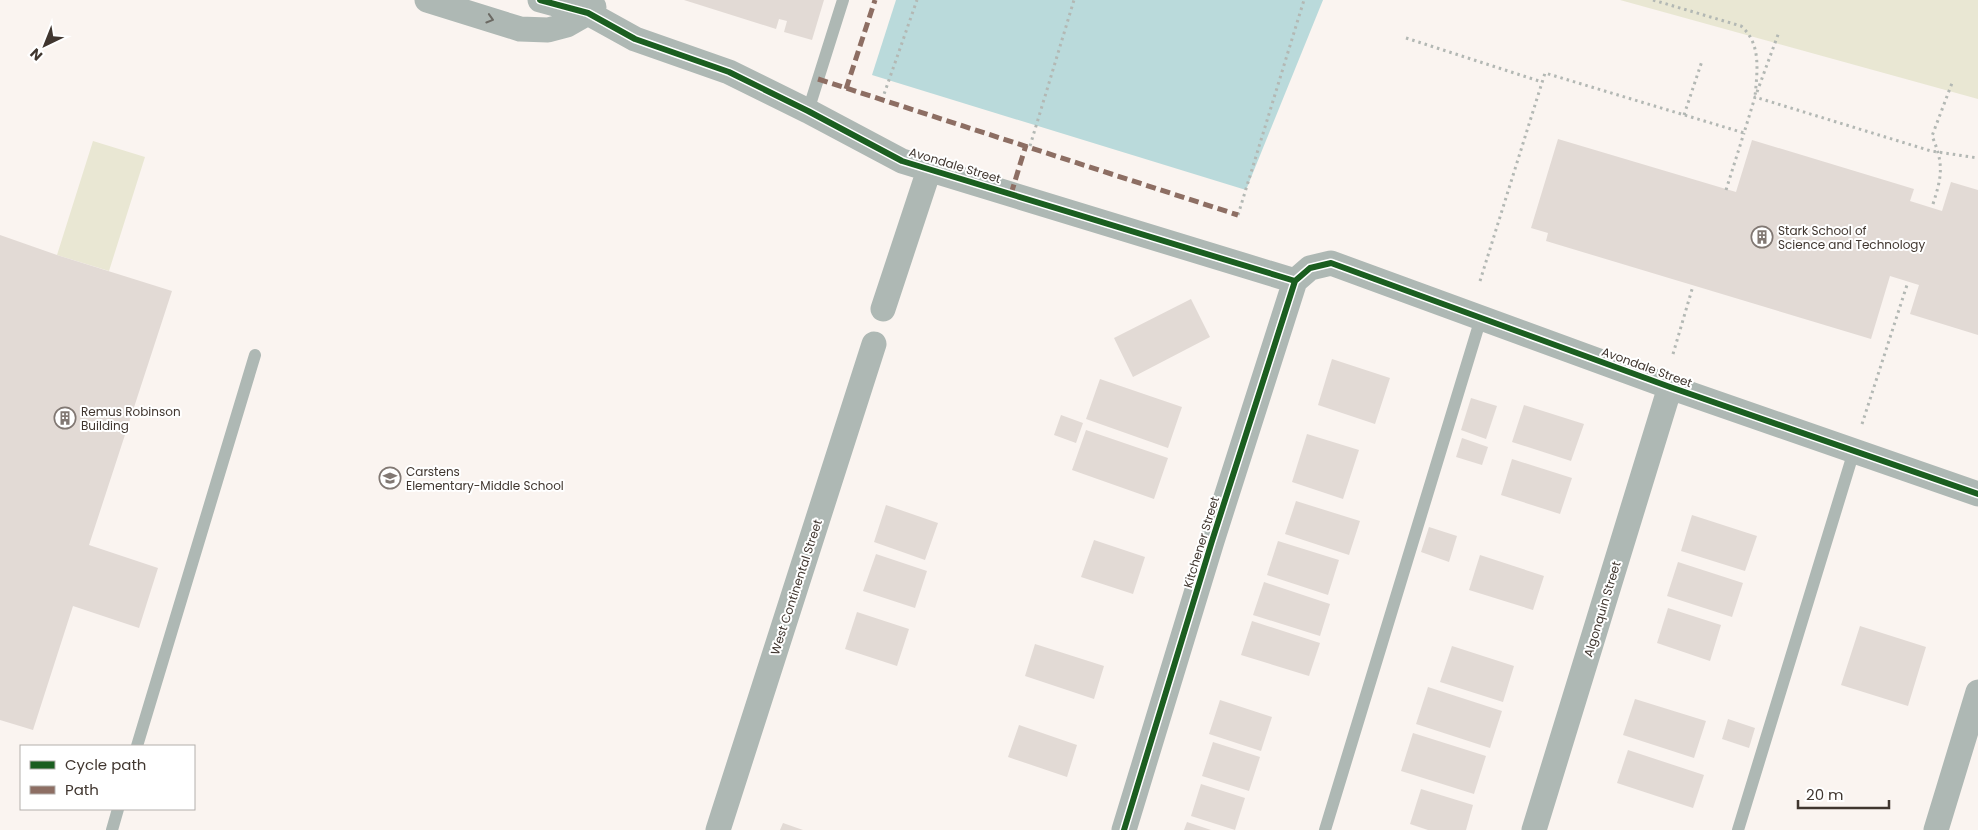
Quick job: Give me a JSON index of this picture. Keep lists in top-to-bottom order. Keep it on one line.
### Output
{"streets":{"street":["Avondale Street","Kitchener Street","West Continental Street","Algonquin Street"]},"crossings":[["Avondale Street","Kitchener Street"],["Avondale Street","Algonquin Street"]],"places":{"building":["Stark School of Science and Technology","Remus Robinson Building"],"school or university":["Carstens Elementary-Middle School"]},"legend":["Cycle path","Path"],"scale_bar":"20 m","north":"bottom left"}
